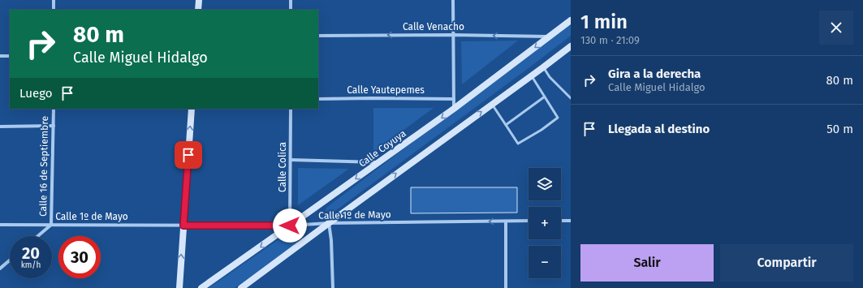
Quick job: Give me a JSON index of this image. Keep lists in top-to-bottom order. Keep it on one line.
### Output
{"streets":{"main road":["Calle Coyuya"],"street":["Calle Venacho","Calle Yautepemes","Calle 16 de Septiembre","Calle Colica","Calle 1º de Mayo"]},"crossings":[["Calle Venacho","Calle Coyuya"],["Calle Coyuya","Calle Colica"],["Calle Coyuya","Calle 1º de Mayo"],["Calle 16 de Septiembre","Calle 1º de Mayo"],["Calle Colica","Calle 1º de Mayo"]],"one_way":["Calle Venacho"],"page":{"heading":["1 min","130 m · 21:09"],"turn":["80 m","Calle Miguel Hidalgo"],"list":[{"name":"Gira a la derecha","note":"Calle Miguel Hidalgo","value":"80 m"},{"name":"Llegada al destino","value":"50 m"}],"then":"Luego","map_buttons":["+","−"],"speed":"20 km/h","limit":"30","buttons":["Salir","Compartir"]}}
